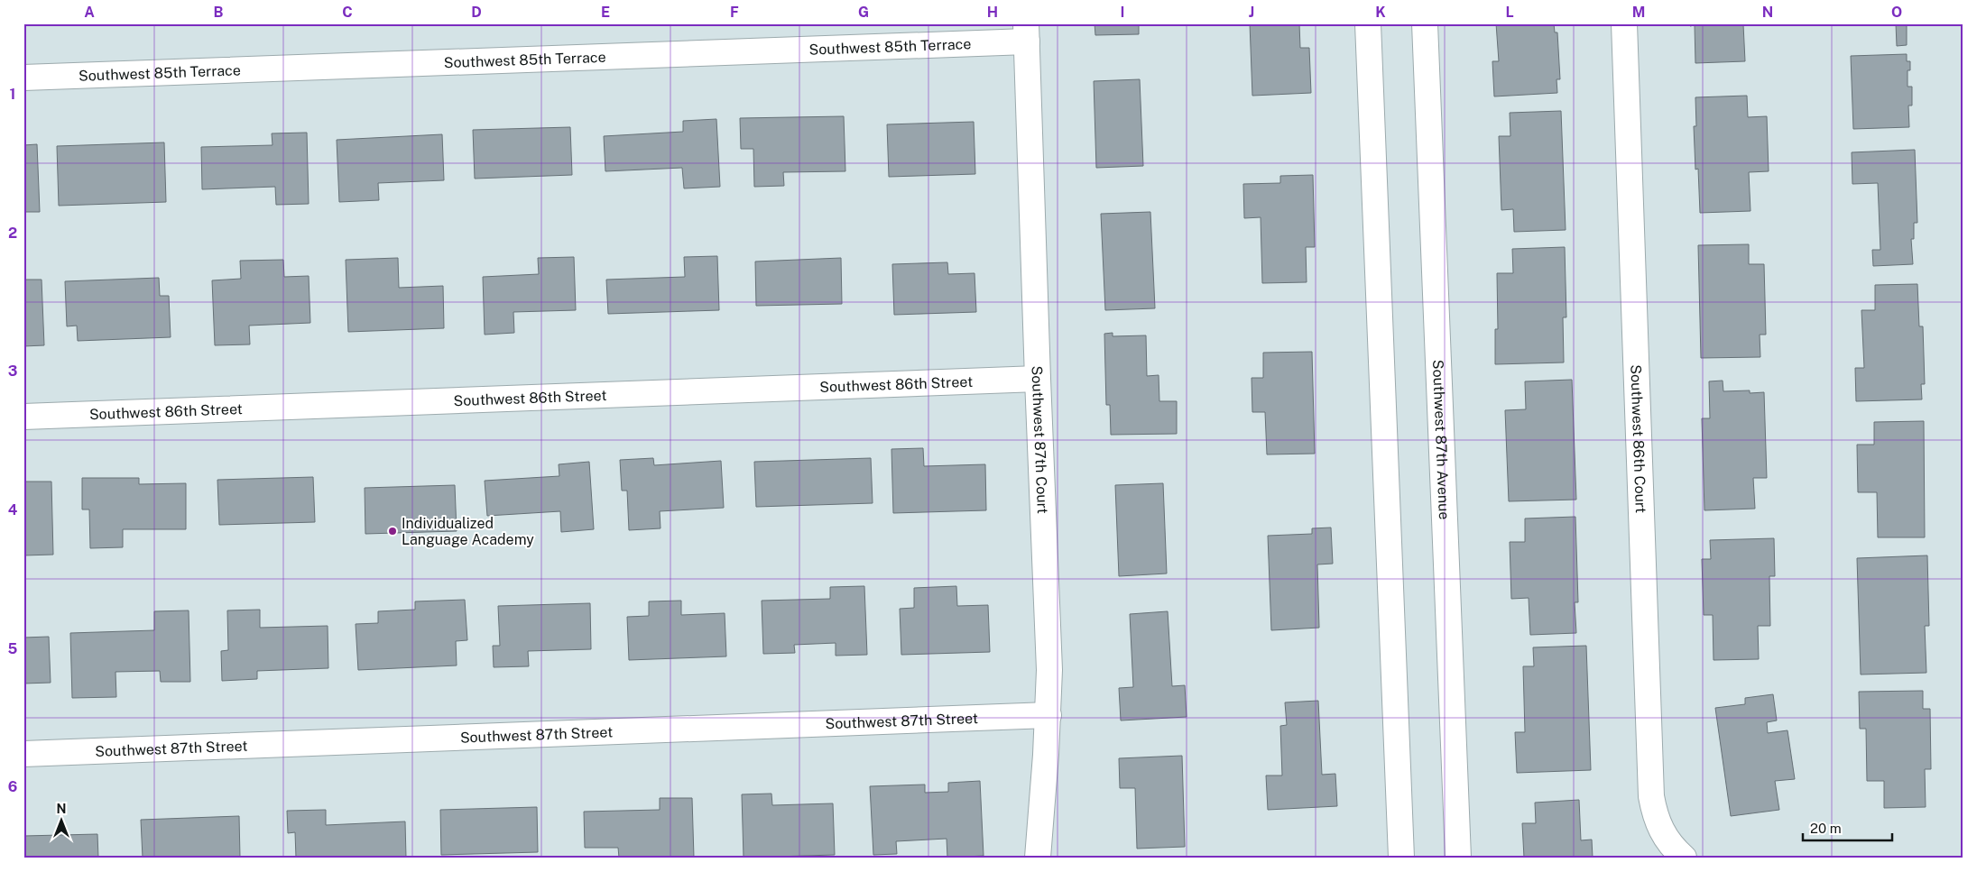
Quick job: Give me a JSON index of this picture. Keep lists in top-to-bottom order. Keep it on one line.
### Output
{"streets":{"street":["Southwest 85th Terrace","Southwest 86th Street","Southwest 86th Court","Southwest 87th Avenue","Southwest 87th Court","Southwest 87th Street"]},"crossings":[["Southwest 85th Terrace","Southwest 87th Court"],["Southwest 86th Street","Southwest 87th Court"],["Southwest 87th Court","Southwest 87th Street"]],"places":["Individualized Language Academy"],"scale_bar":"20 m","north":"top","grid":{"columns":["A","B","C","D","E","F","G","H","I","J","K","L","M","N","O"],"rows":["1","2","3","4","5","6"]}}
